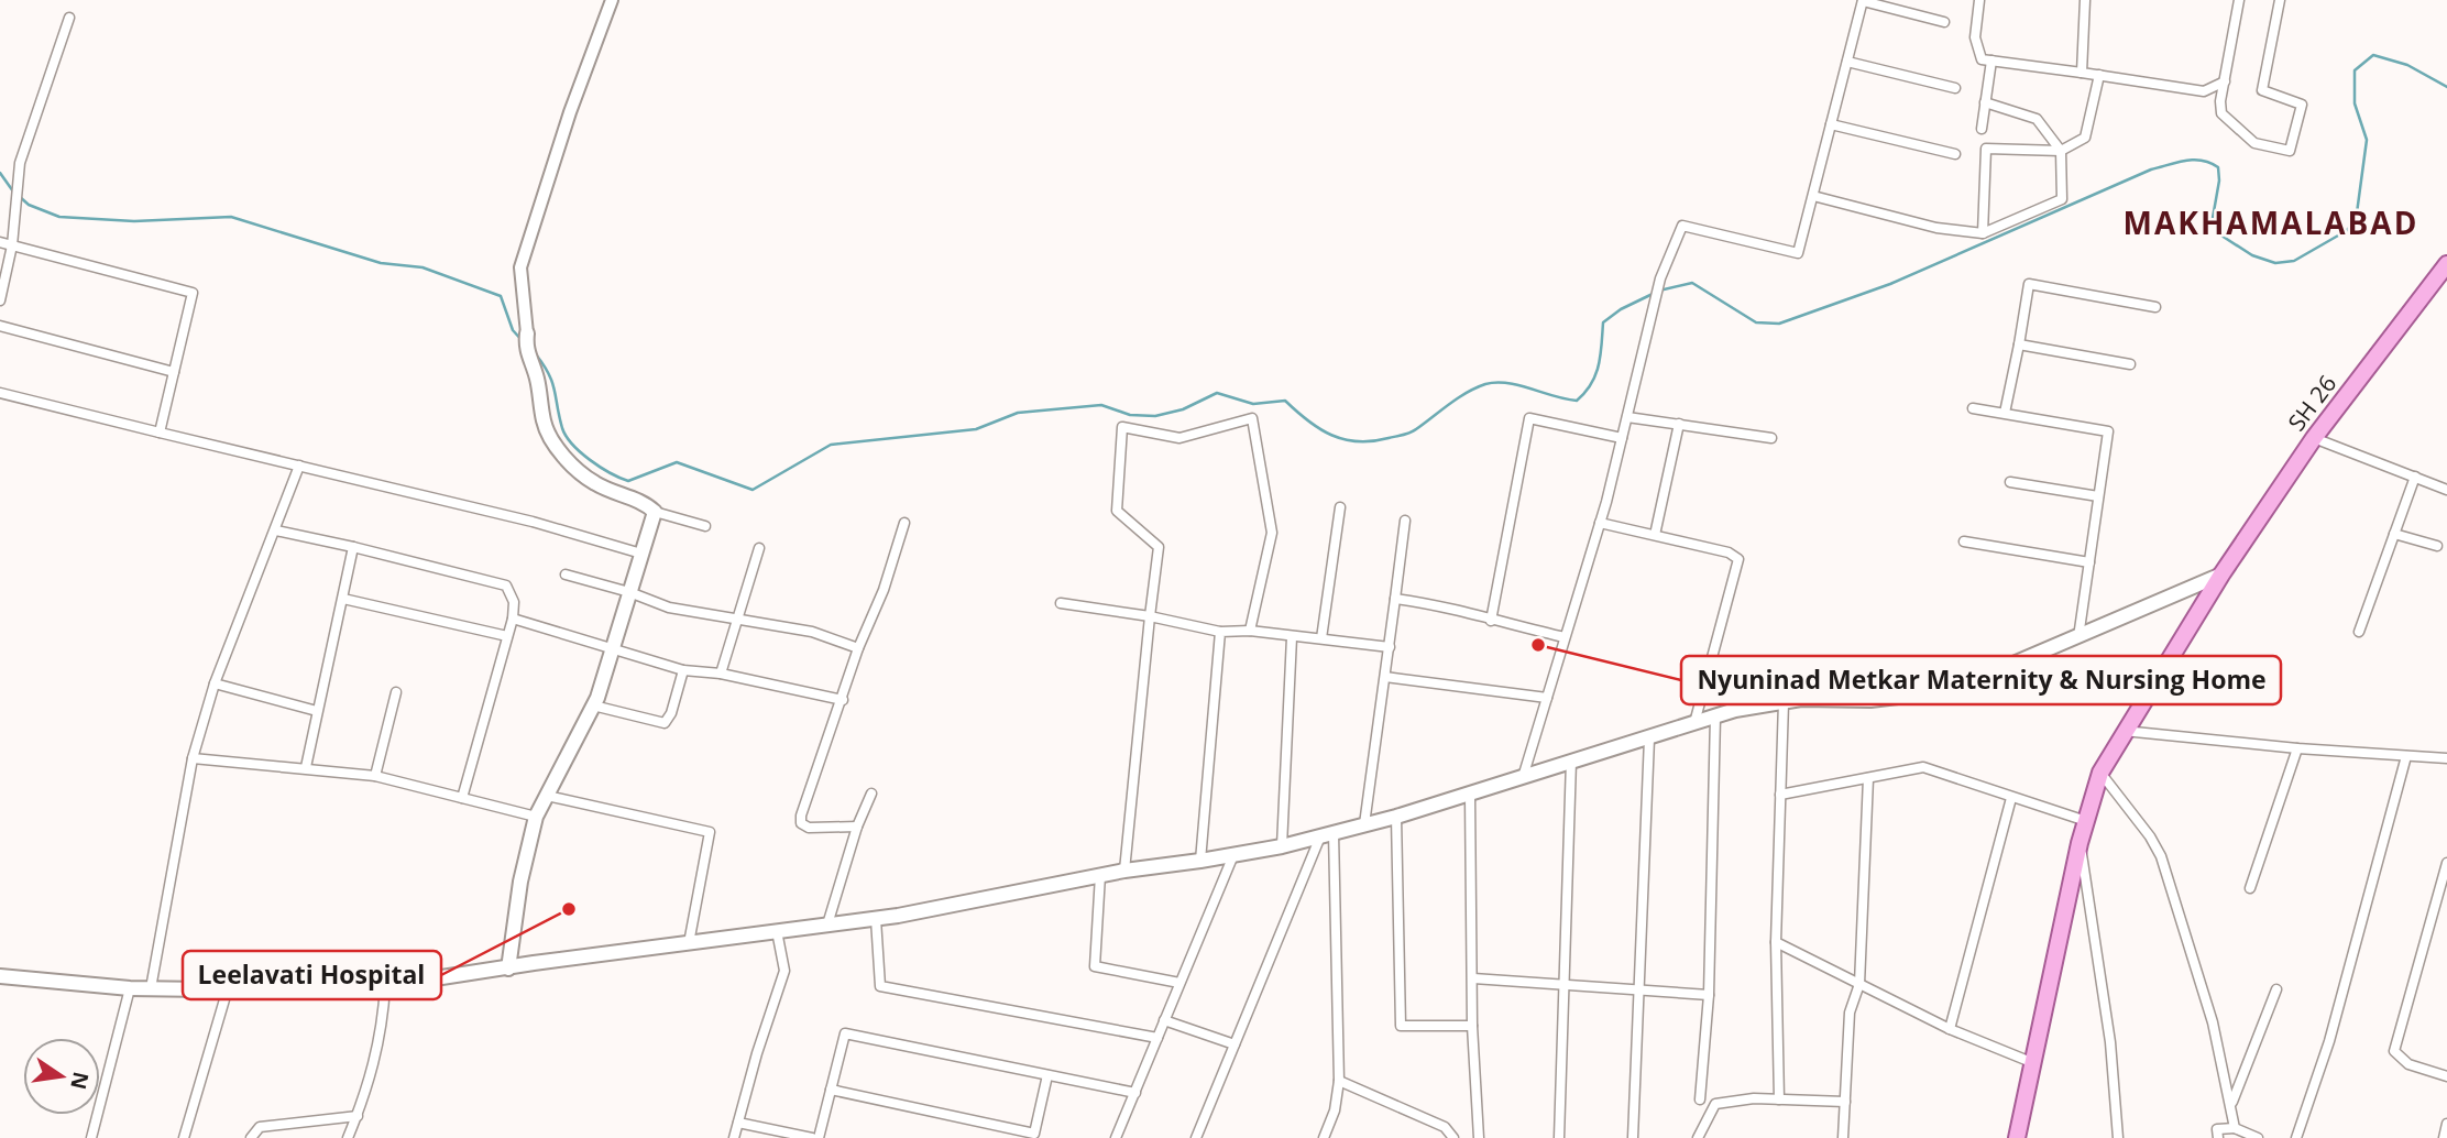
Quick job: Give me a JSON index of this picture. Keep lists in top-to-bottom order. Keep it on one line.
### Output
{"streets":{"main road":["SH 26"]},"districts":["MAKHAMALABAD"],"places":["Nyuninad Metkar Maternity & Nursing Home","Leelavati Hospital"],"north":"right"}
